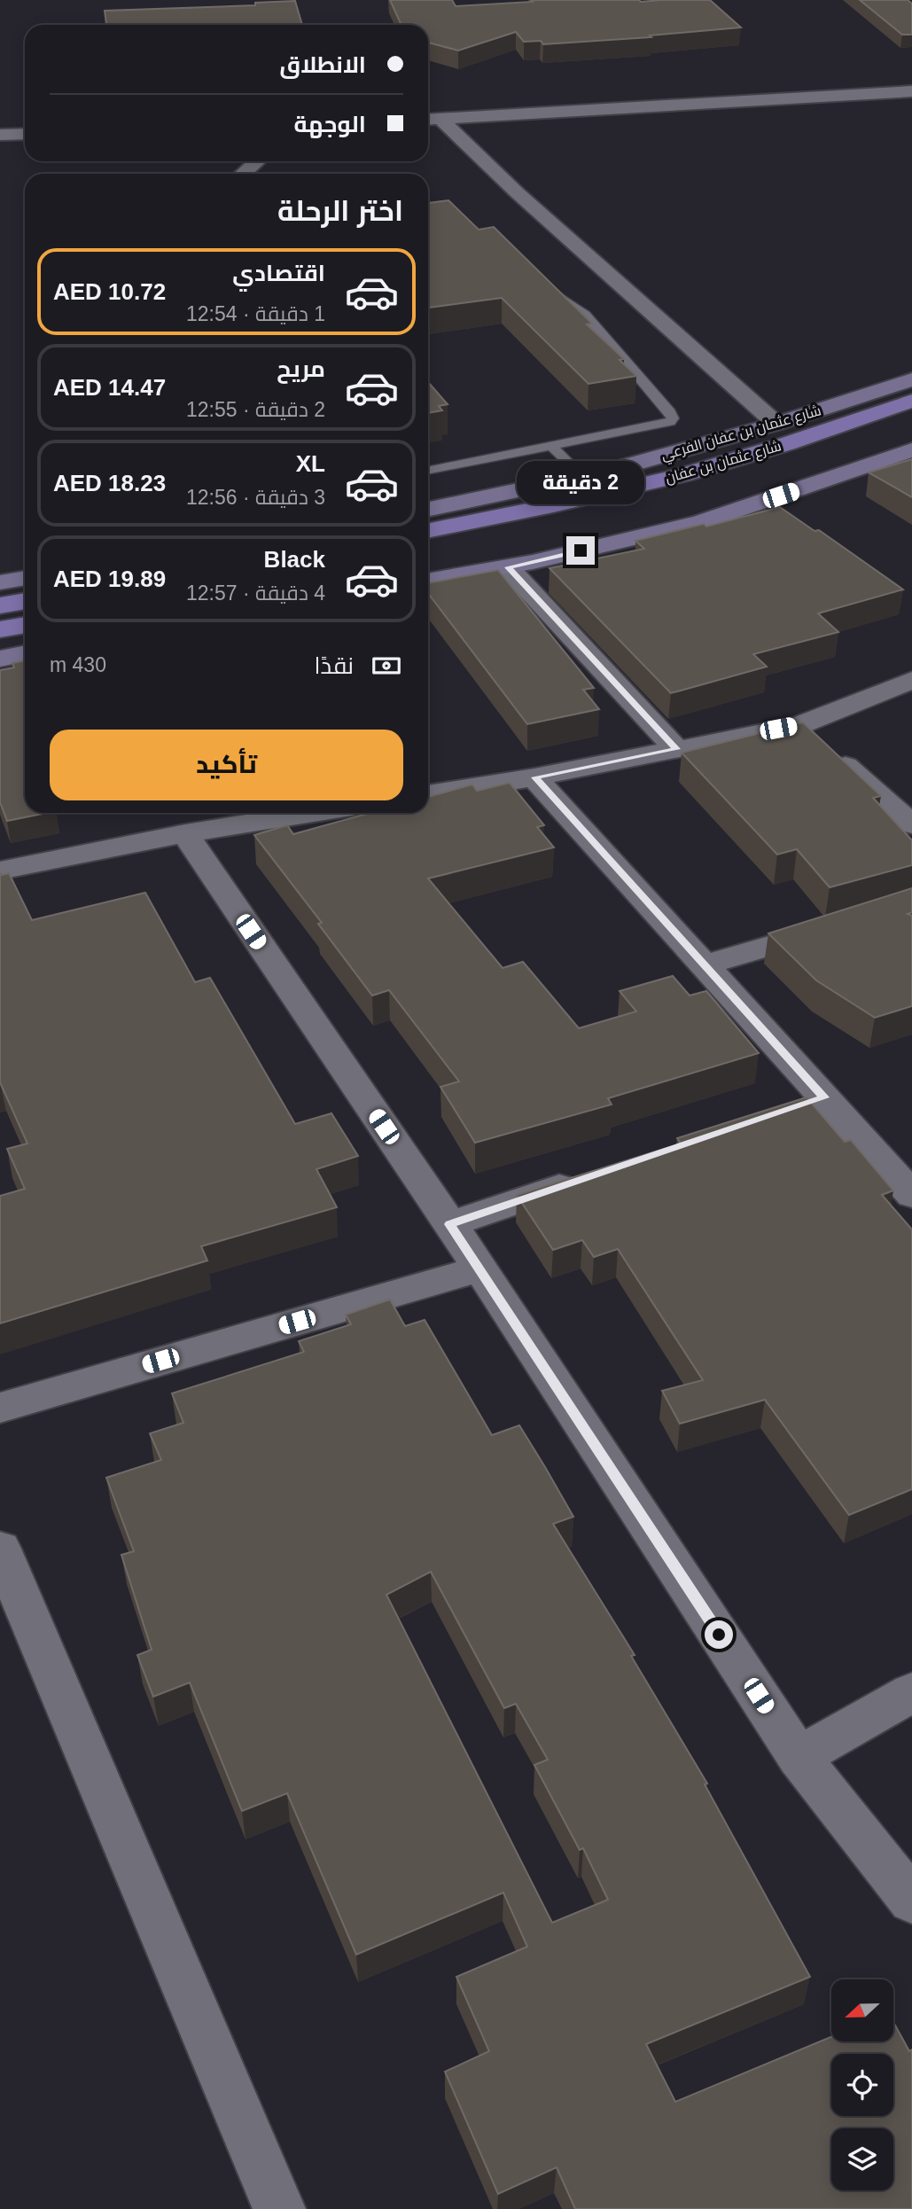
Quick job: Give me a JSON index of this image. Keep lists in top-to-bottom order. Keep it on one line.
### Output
{"streets":{"main road":["شارع عثمان بن عفان الفرعي","شارع عثمان بن عفان"]},"north":"left","page":{"banner":["الانطلاق","الوجهة"],"heading":"اختر الرحلة","list":[{"name":"اقتصادي","note":"1 دقيقة · 12:54","value":"AED 10.72"},{"name":"مريح","note":"2 دقيقة · 12:55","value":"AED 14.47"},{"name":"XL","note":"3 دقيقة · 12:56","value":"AED 18.23"},{"name":"Black","note":"4 دقيقة · 12:57","value":"AED 19.89"}],"bubble":"2 دقيقة","pay":["نقدًا","430 m"],"buttons":"تأكيد"}}
